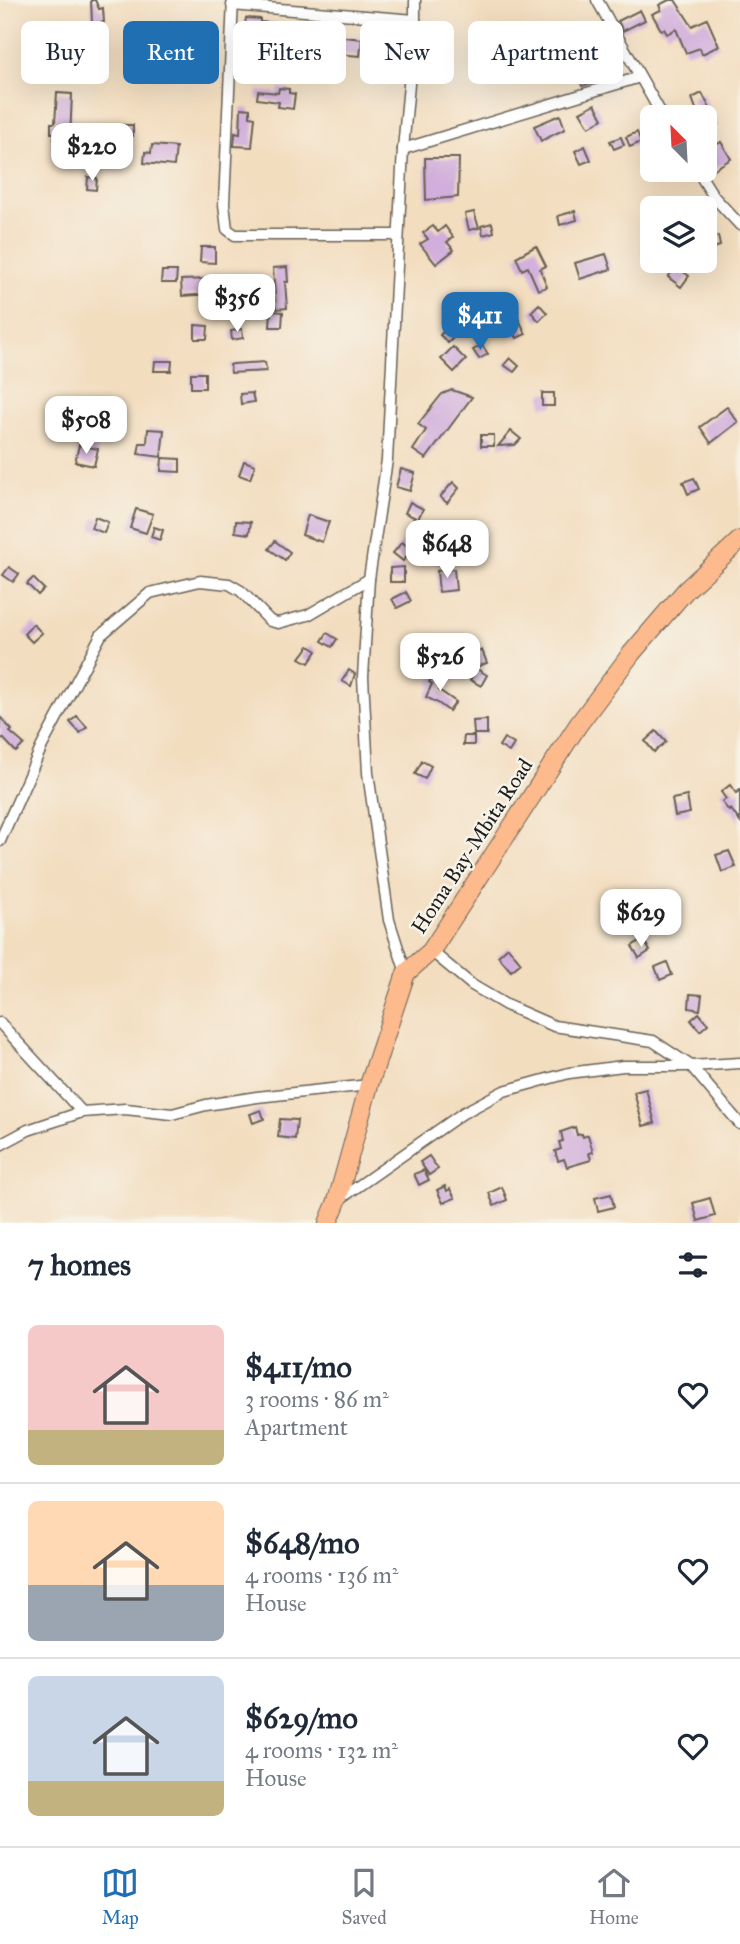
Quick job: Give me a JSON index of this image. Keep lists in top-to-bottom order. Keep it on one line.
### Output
{"streets":{"highway":["Homa Bay-Mbita Road"]},"north":"top left","page":{"chip":["Buy","Rent","Filters","New","Apartment"],"price":["$220","$356","$411","$508","$648","$526","$629"],"heading":"7 homes","list":[{"name":"$411/mo","note":"3 rooms · 86 m² · Apartment"},{"name":"$648/mo","note":"4 rooms · 136 m² · House"},{"name":"$629/mo","note":"4 rooms · 132 m² · House"}],"tabs":["Map","Saved","Home"]}}
